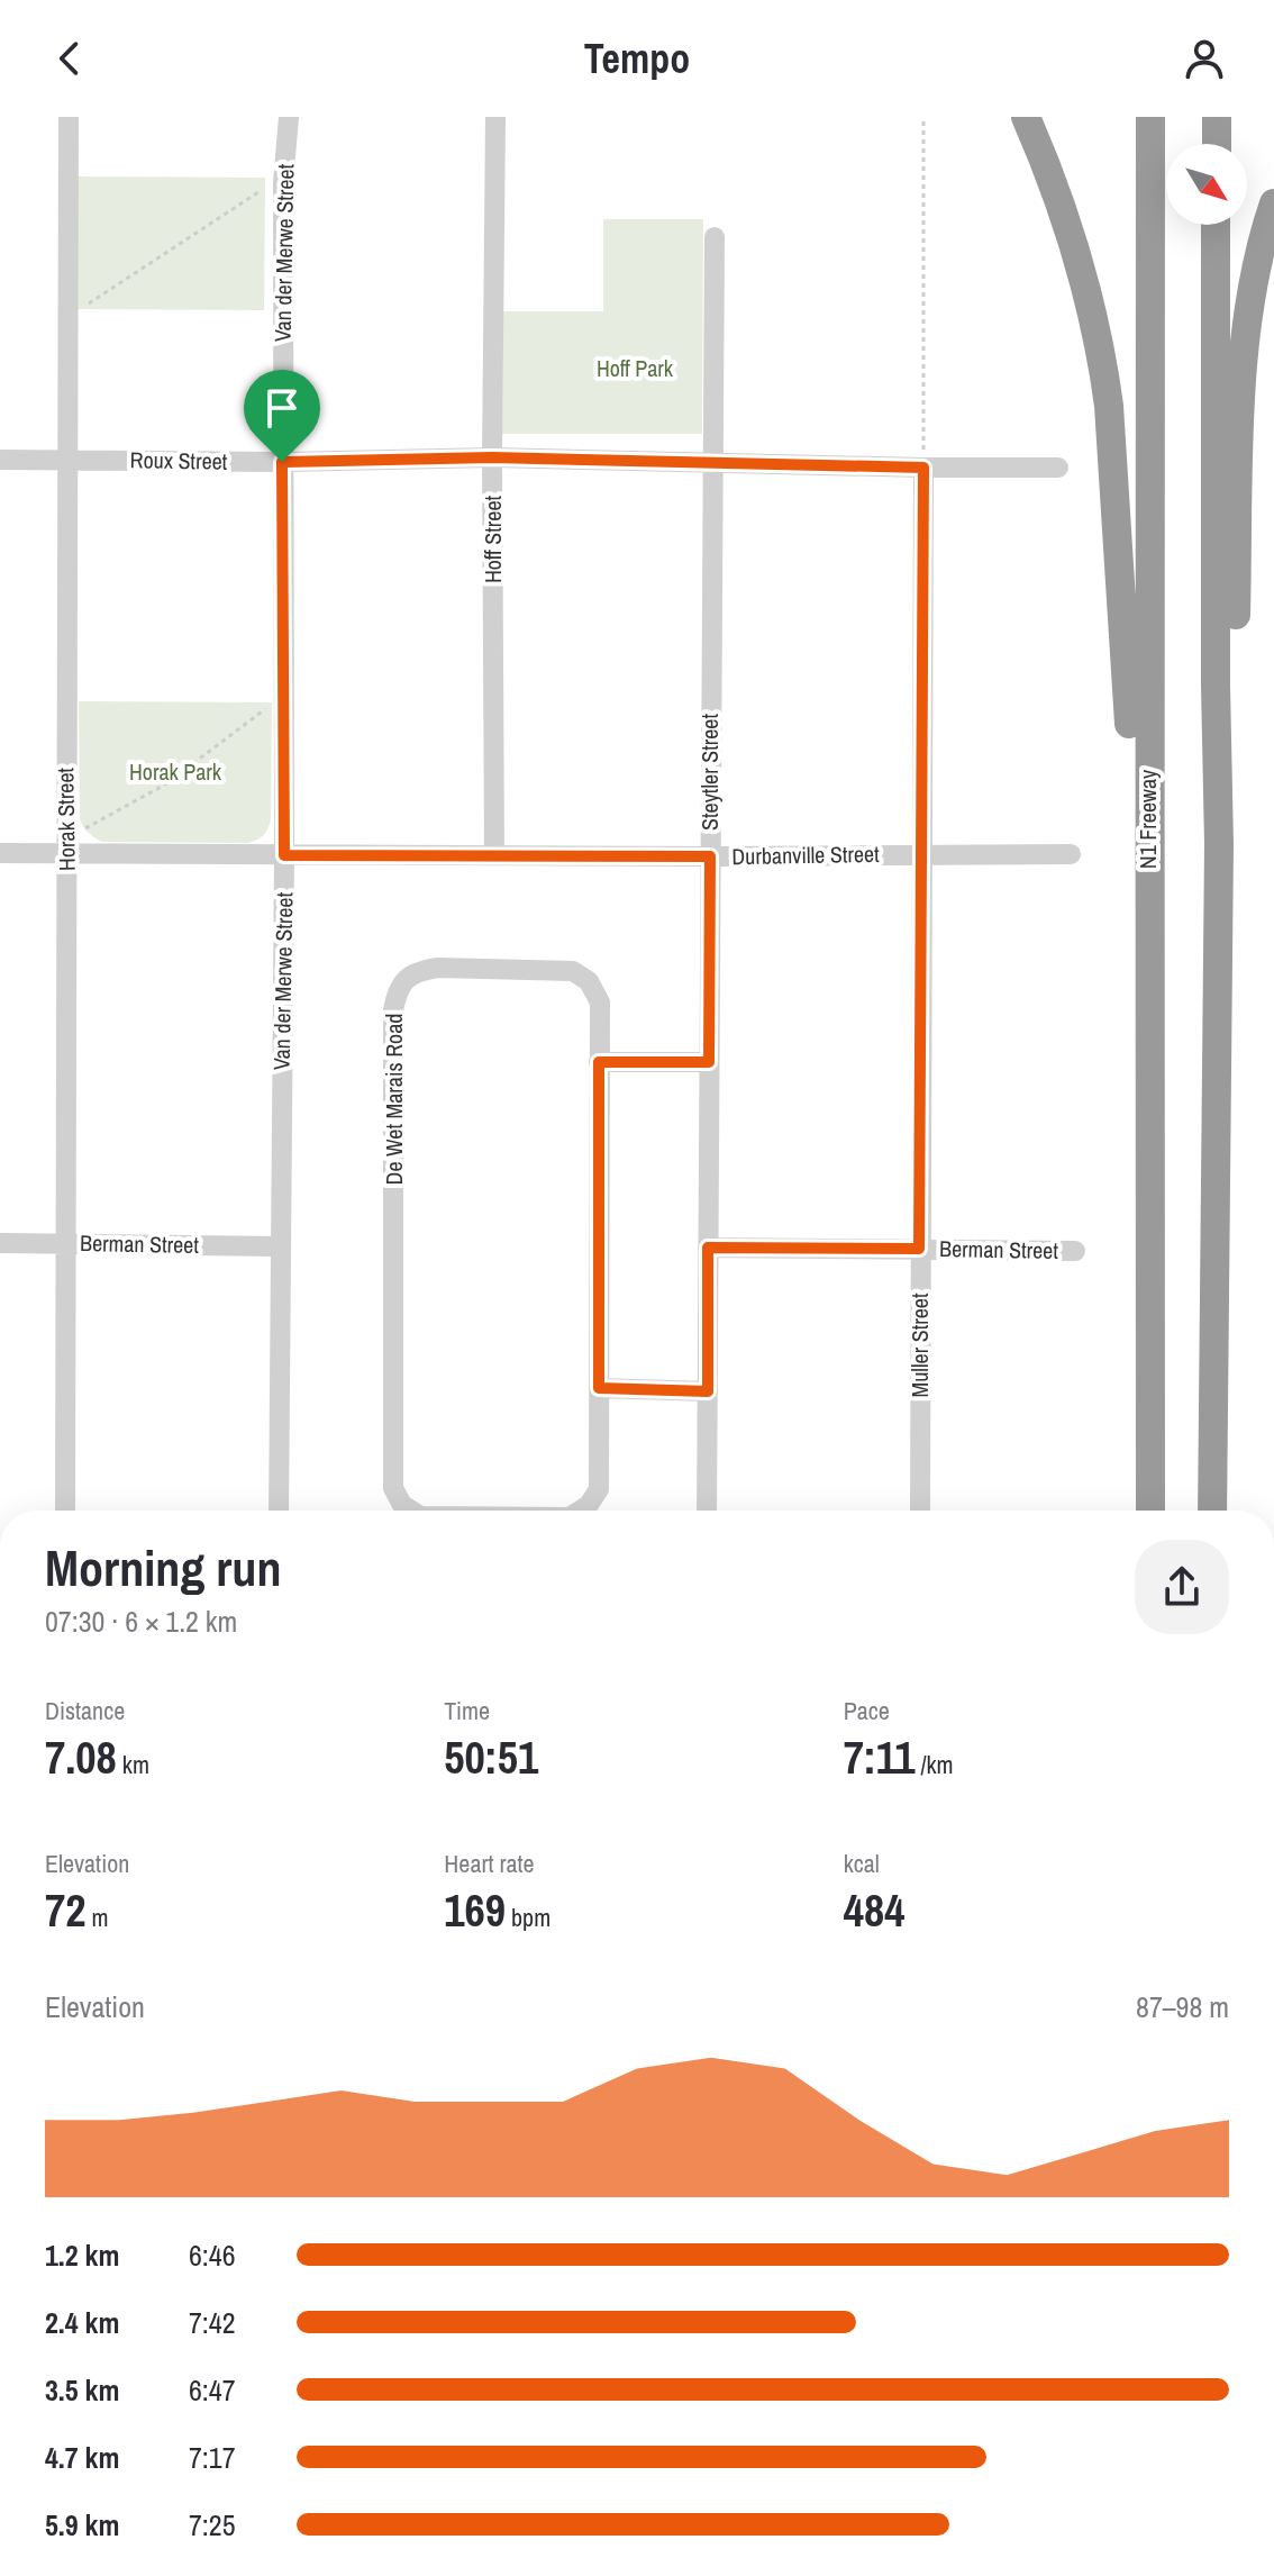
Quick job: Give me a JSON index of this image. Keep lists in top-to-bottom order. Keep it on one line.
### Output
{"streets":{"highway":["N1 Freeway"],"street":["Van der Merwe Street","Roux Street","Hoff Street","Steytler Street","Horak Street","Durbanville Street","De Wet Marais Road","Berman Street","Muller Street"]},"crossings":[["Van der Merwe Street","Roux Street"],["Van der Merwe Street","Durbanville Street"],["Van der Merwe Street","Berman Street"],["Roux Street","Hoff Street"],["Roux Street","Steytler Street"],["Roux Street","Horak Street"],["Roux Street","Muller Street"],["Hoff Street","Durbanville Street"],["Steytler Street","Durbanville Street"],["Steytler Street","Berman Street"],["Horak Street","Durbanville Street"],["Horak Street","Berman Street"],["Durbanville Street","Muller Street"],["Berman Street","Muller Street"]],"parks":["Hoff Park","Horak Park"],"north":"bottom right","page":{"header":"Tempo","heading":["Morning run","07:30 · 6 × 1.2 km"],"stats":[["Distance","7.08 km"],["Time","50:51"],["Pace","7:11 /km"],["Elevation","72 m"],["Heart rate","169 bpm"],["kcal","484"]],"chart":["Elevation","87–98 m"],"list":[{"name":"1.2 km","note":"6:46"},{"name":"2.4 km","note":"7:42"},{"name":"3.5 km","note":"6:47"},{"name":"4.7 km","note":"7:17"},{"name":"5.9 km","note":"7:25"}]}}
